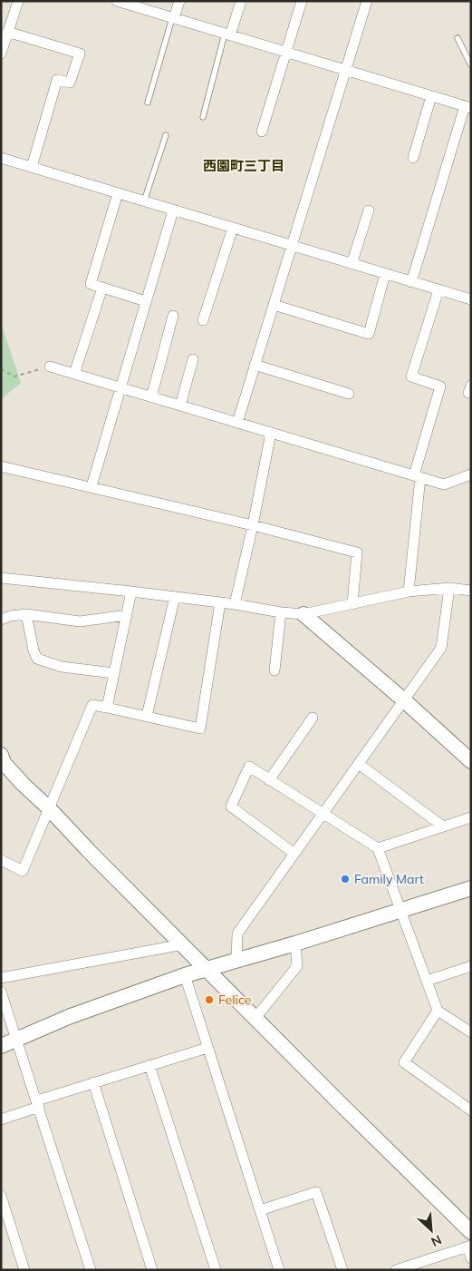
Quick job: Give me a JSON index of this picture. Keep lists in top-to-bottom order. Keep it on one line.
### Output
{"districts":["西園町三丁目"],"places":["Family Mart","Felice"],"north":"bottom right"}
